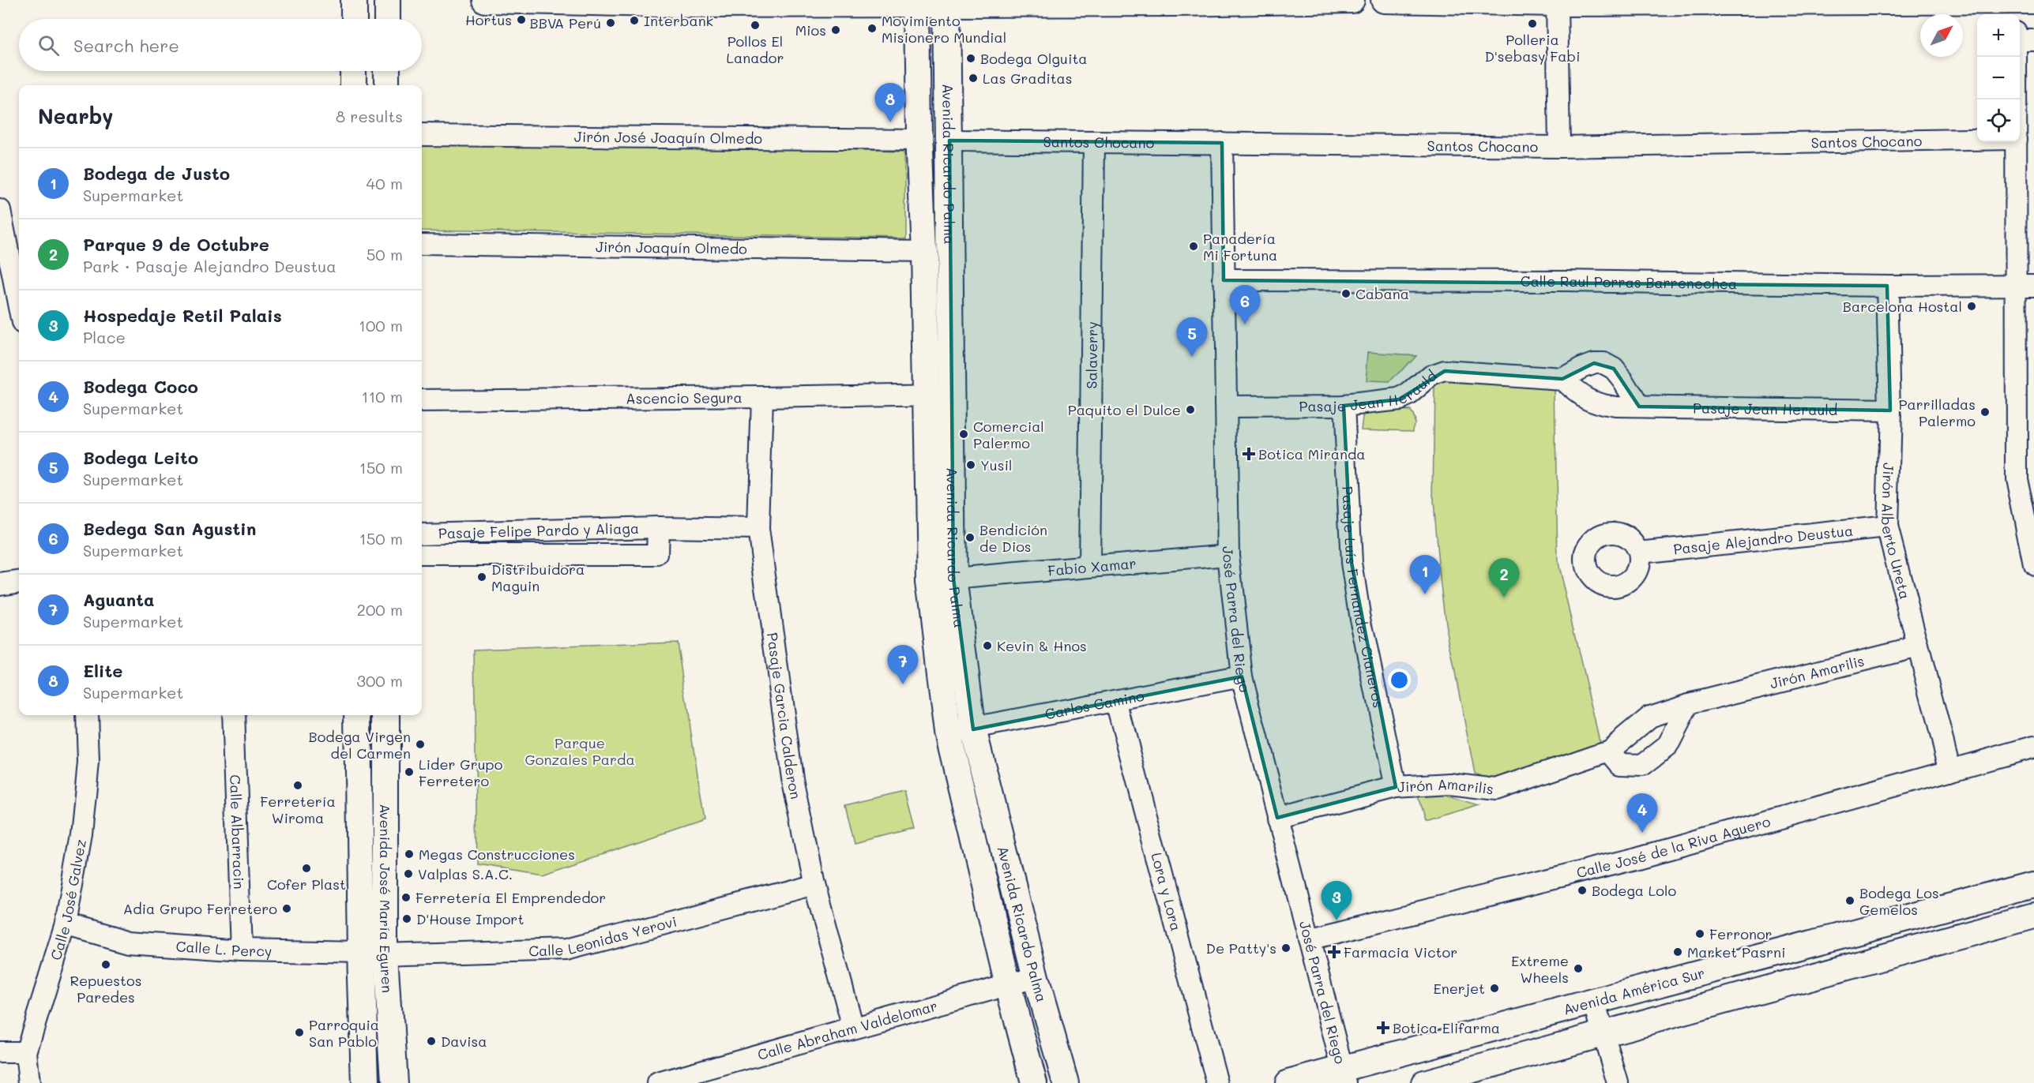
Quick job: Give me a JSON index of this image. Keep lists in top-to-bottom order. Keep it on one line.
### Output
{"streets":{"main road":["Avenida Ricardo Palma","Avenida José María Eguren","Avenida América Sur"],"street":["Jirón José Joaquín Olmedo","Santos Chocano","Jirón Joaquín Olmedo","Calle Raul Porras Barrenechea","Salaverry","Pasaje Jean Herauld","Ascencio Segura","Pasaje Felipe Pardo y Aliaga","Jirón Alberto Ureta","Pasaje Alejandro Deustua","Fabio Xamar","Pasaje Luís Fernandez Cianeros","José Parra del Riego","Jirón Amarilis","Carlos Camino","Pasaje Garcia Calderon","Calle Albarracin","Calle José de la Riva Aguero","Lora y Lora","Calle José Galvez","Calle Leonidas Yerovi","Calle L. Percy","Calle Abraham Valdelomar"]},"crossings":[["Jirón José Joaquín Olmedo","Avenida Ricardo Palma"],["Santos Chocano","Avenida Ricardo Palma"],["Santos Chocano","Salaverry"],["Santos Chocano","José Parra del Riego"],["Avenida Ricardo Palma","Jirón Joaquín Olmedo"],["Avenida Ricardo Palma","Ascencio Segura"],["Avenida Ricardo Palma","Fabio Xamar"],["Avenida Ricardo Palma","Carlos Camino"],["Avenida Ricardo Palma","Calle Abraham Valdelomar"],["Calle Raul Porras Barrenechea","Jirón Alberto Ureta"],["Calle Raul Porras Barrenechea","José Parra del Riego"],["Salaverry","Fabio Xamar"],["Pasaje Jean Herauld","Jirón Alberto Ureta"],["Pasaje Jean Herauld","Pasaje Luís Fernandez Cianeros"],["Pasaje Jean Herauld","José Parra del Riego"],["Ascencio Segura","Pasaje Garcia Calderon"],["Pasaje Felipe Pardo y Aliaga","Pasaje Garcia Calderon"],["Jirón Alberto Ureta","Pasaje Alejandro Deustua"],["Jirón Alberto Ureta","Jirón Amarilis"],["Jirón Alberto Ureta","Calle José de la Riva Aguero"],["Fabio Xamar","José Parra del Riego"],["Pasaje Luís Fernandez Cianeros","Jirón Amarilis"],["José Parra del Riego","Jirón Amarilis"],["José Parra del Riego","Carlos Camino"],["José Parra del Riego","Calle José de la Riva Aguero"],["José Parra del Riego","Avenida América Sur"],["Carlos Camino","Lora y Lora"],["Pasaje Garcia Calderon","Calle Leonidas Yerovi"],["Pasaje Garcia Calderon","Calle Abraham Valdelomar"],["Calle Albarracin","Calle L. Percy"],["Avenida José María Eguren","Calle Leonidas Yerovi"],["Avenida José María Eguren","Calle L. Percy"],["Calle José Galvez","Calle L. Percy"],["Calle Leonidas Yerovi","Calle L. Percy"]],"parks":["Parque Gonzales Parda"],"places":{"other":["Hortus","Interbank","BBVA Perú","Polleria D'sebasy Fabi","Pollos El Lanador","Movimiento Misionero Mundial","Mios","Bodega Olguita","Las Graditas","Panadería Mi Fortuna","Cabana","Barcelona Hostal","Paquito el Dulce","Parrilladas Palermo","Comercial Palermo","Yusil","Bendición de Dios","Distribuidora Maguin","Kevin & Hnos","Bodega Virgen del Carmen","Lider Grupo Ferretero","Ferretería Wiroma","Megas Construcciones","Cofer Plast","Valplas S.A.C.","Bodega Lolo","Ferretería El Emprendedor","Bodega Los Gemelos","Adia Grupo Ferretero","D'House Import","Ferronor","De Patty's","Market Pasrni","Repuestos Paredes","Extreme Wheels","Enerjet","Parroquia San Pablo","Davisa"],"health":["Botica Miranda","Farmacia Victor","Botica Elifarma"]},"north":"top right","page":{"map_buttons":["+","−"],"search":"Search here","pins":["8","6","5","1","2","7","4","3"],"heading":["Nearby","8 results"],"list":[{"mark":"1","name":"Bodega de Justo","note":"Supermarket","value":"40 m"},{"mark":"2","name":"Parque 9 de Octubre","note":"Park · Pasaje Alejandro Deustua","value":"50 m"},{"mark":"3","name":"Hospedaje Retil Palais","note":"Place","value":"100 m"},{"mark":"4","name":"Bodega Coco","note":"Supermarket","value":"110 m"},{"mark":"5","name":"Bodega Leito","note":"Supermarket","value":"150 m"},{"mark":"6","name":"Bedega San Agustin","note":"Supermarket","value":"150 m"},{"mark":"7","name":"Aguanta","note":"Supermarket","value":"200 m"},{"mark":"8","name":"Elite","note":"Supermarket","value":"300 m"}]}}
